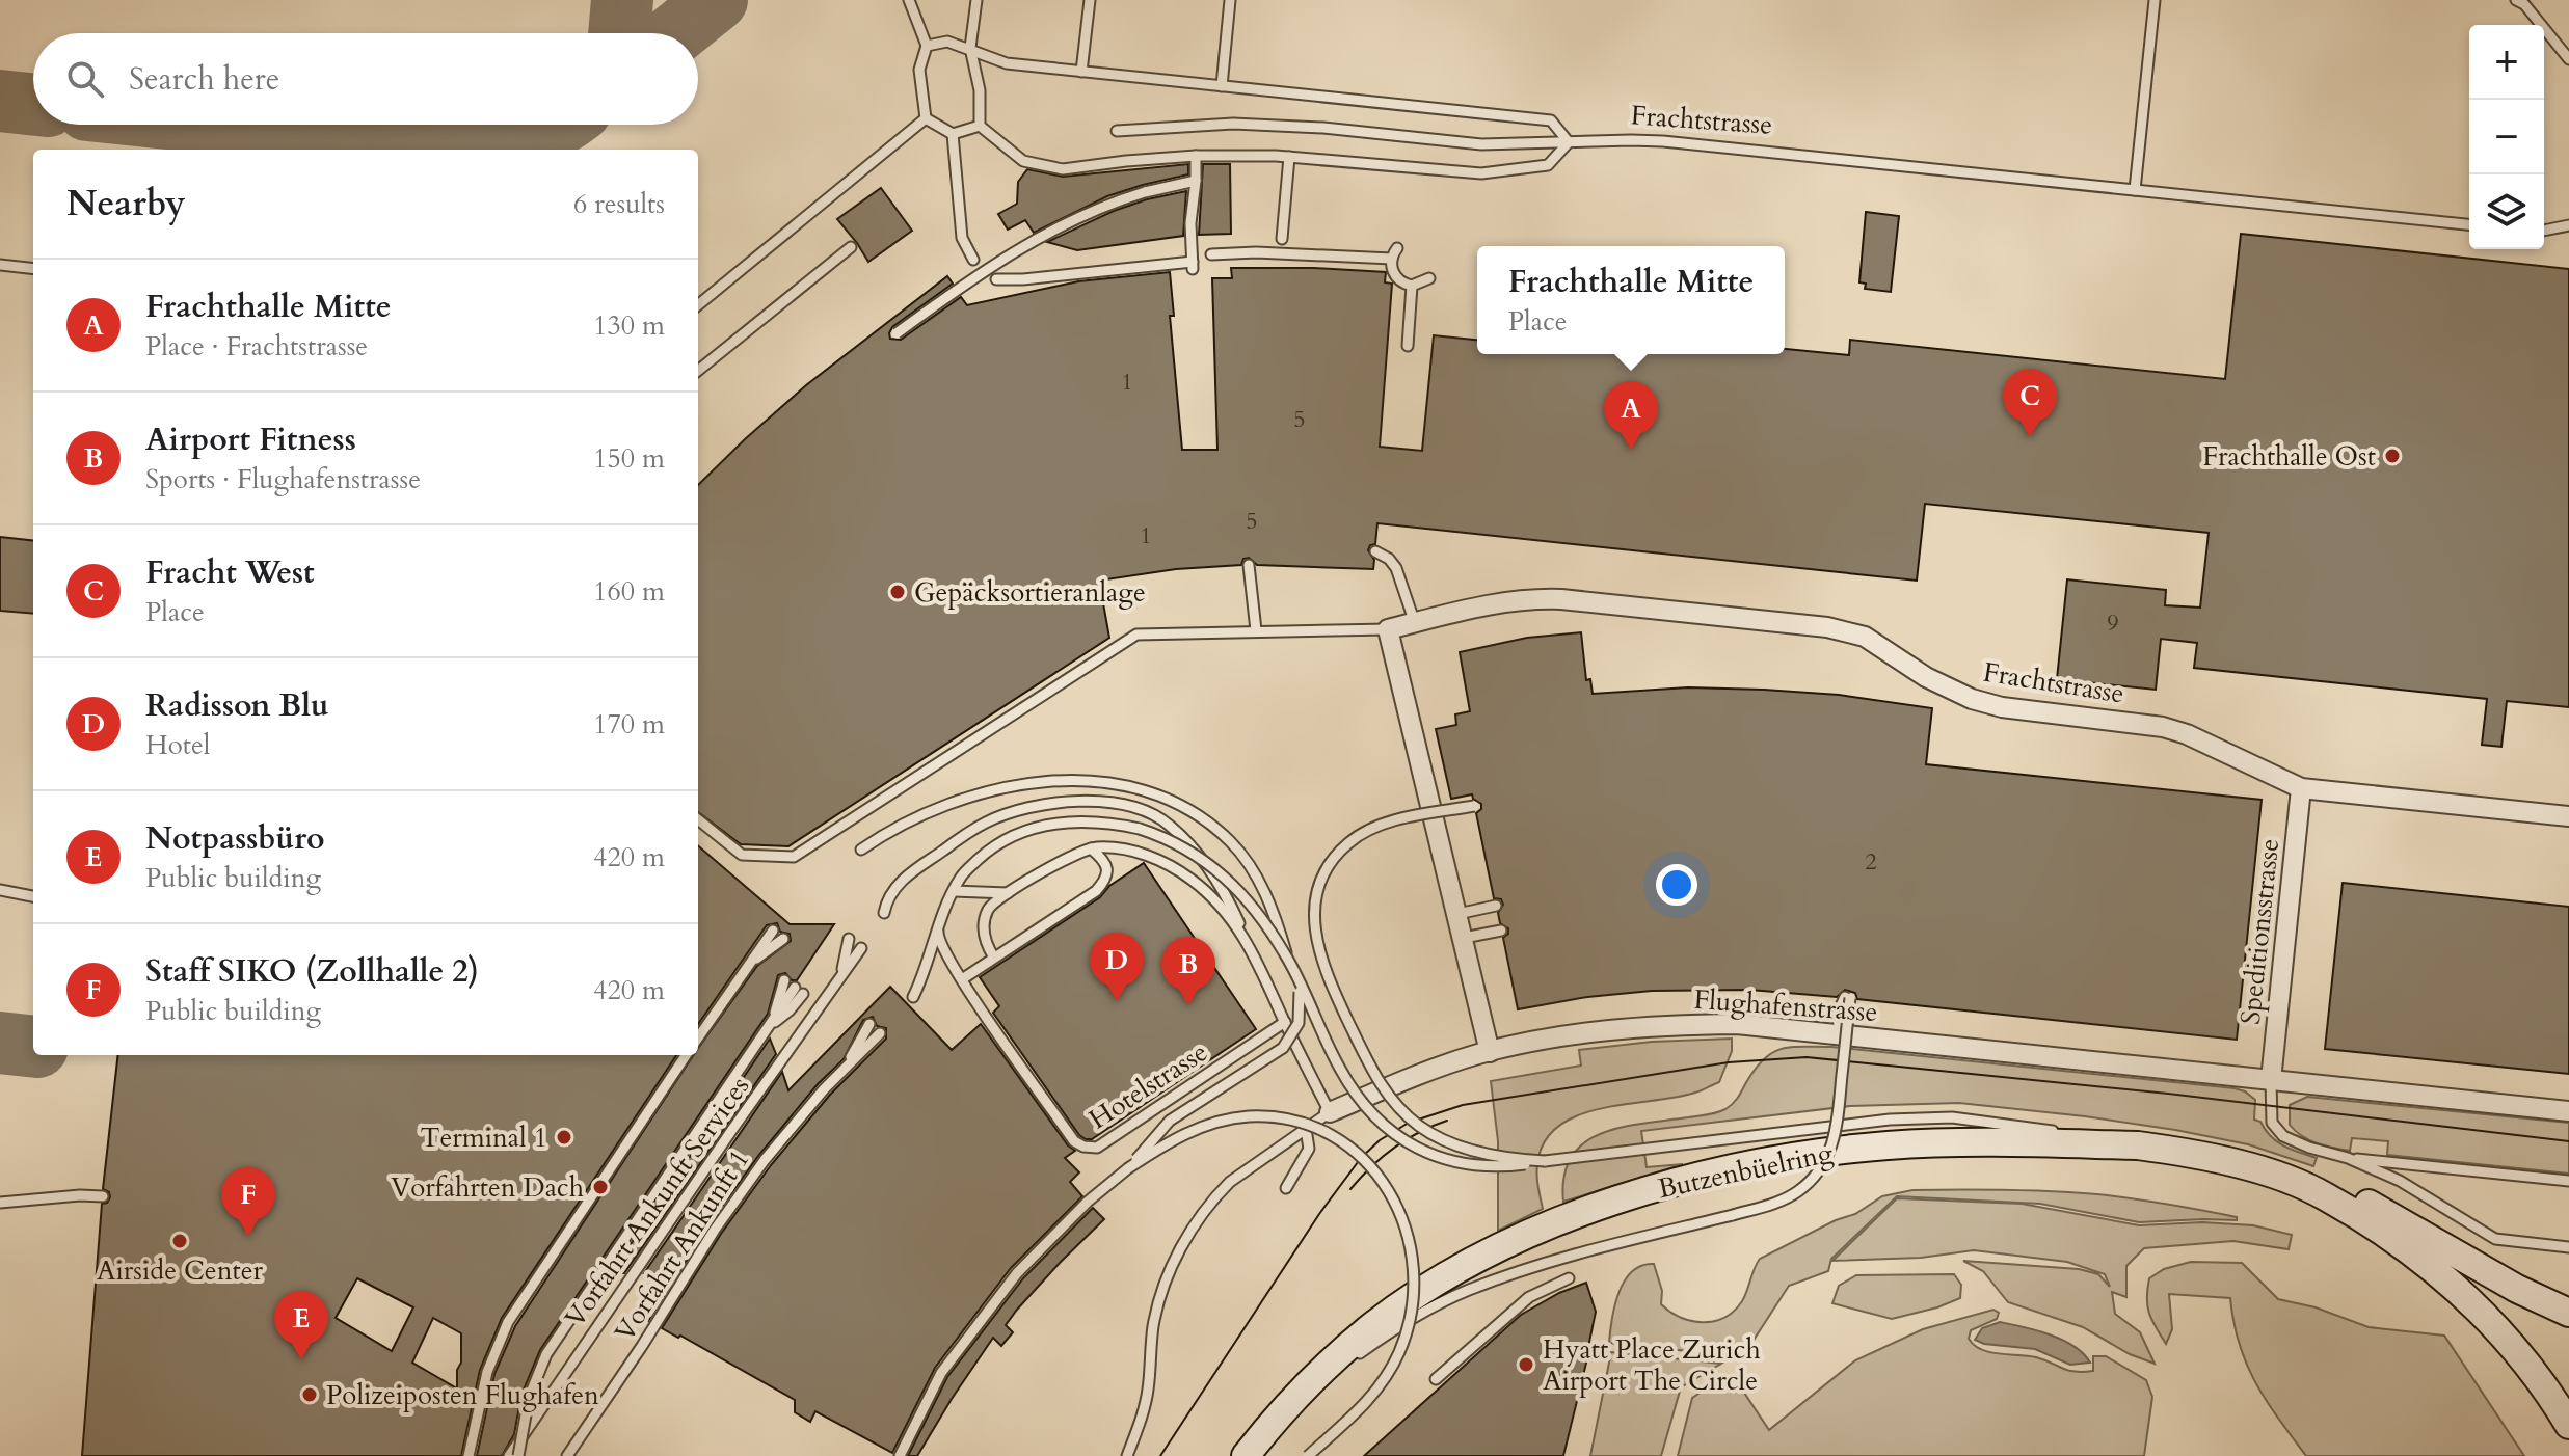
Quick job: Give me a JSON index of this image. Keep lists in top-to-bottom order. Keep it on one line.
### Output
{"streets":{"main road":["Butzenbüelring"],"street":["Frachtstrasse","Speditionsstrasse","Flughafenstrasse"],"lane":["Hotelstrasse","Vorfahrt Ankunft Services","Vorfahrt Ankunft 1"]},"crossings":[["Frachtstrasse","Speditionsstrasse"],["Speditionsstrasse","Flughafenstrasse"]],"places":["Frachthalle Ost","Gepäcksortieranlage","Terminal 1","Vorfahrten Dach","Airside Center","Hyatt Place Zurich Airport The Circle","Polizeiposten Flughafen"],"house_numbers":["1","5","5","1","9","2"],"page":{"map_buttons":["+","−"],"search":"Search here","heading":["Nearby","6 results"],"popup":["Frachthalle Mitte","Place"],"list":[{"mark":"A","name":"Frachthalle Mitte","note":"Place · Frachtstrasse","value":"130 m"},{"mark":"B","name":"Airport Fitness","note":"Sports · Flughafenstrasse","value":"150 m"},{"mark":"C","name":"Fracht West","note":"Place","value":"160 m"},{"mark":"D","name":"Radisson Blu","note":"Hotel","value":"170 m"},{"mark":"E","name":"Notpassbüro","note":"Public building","value":"420 m"},{"mark":"F","name":"Staff SIKO (Zollhalle 2)","note":"Public building","value":"420 m"}],"pins":["C","A","D","B","F","E"]}}
